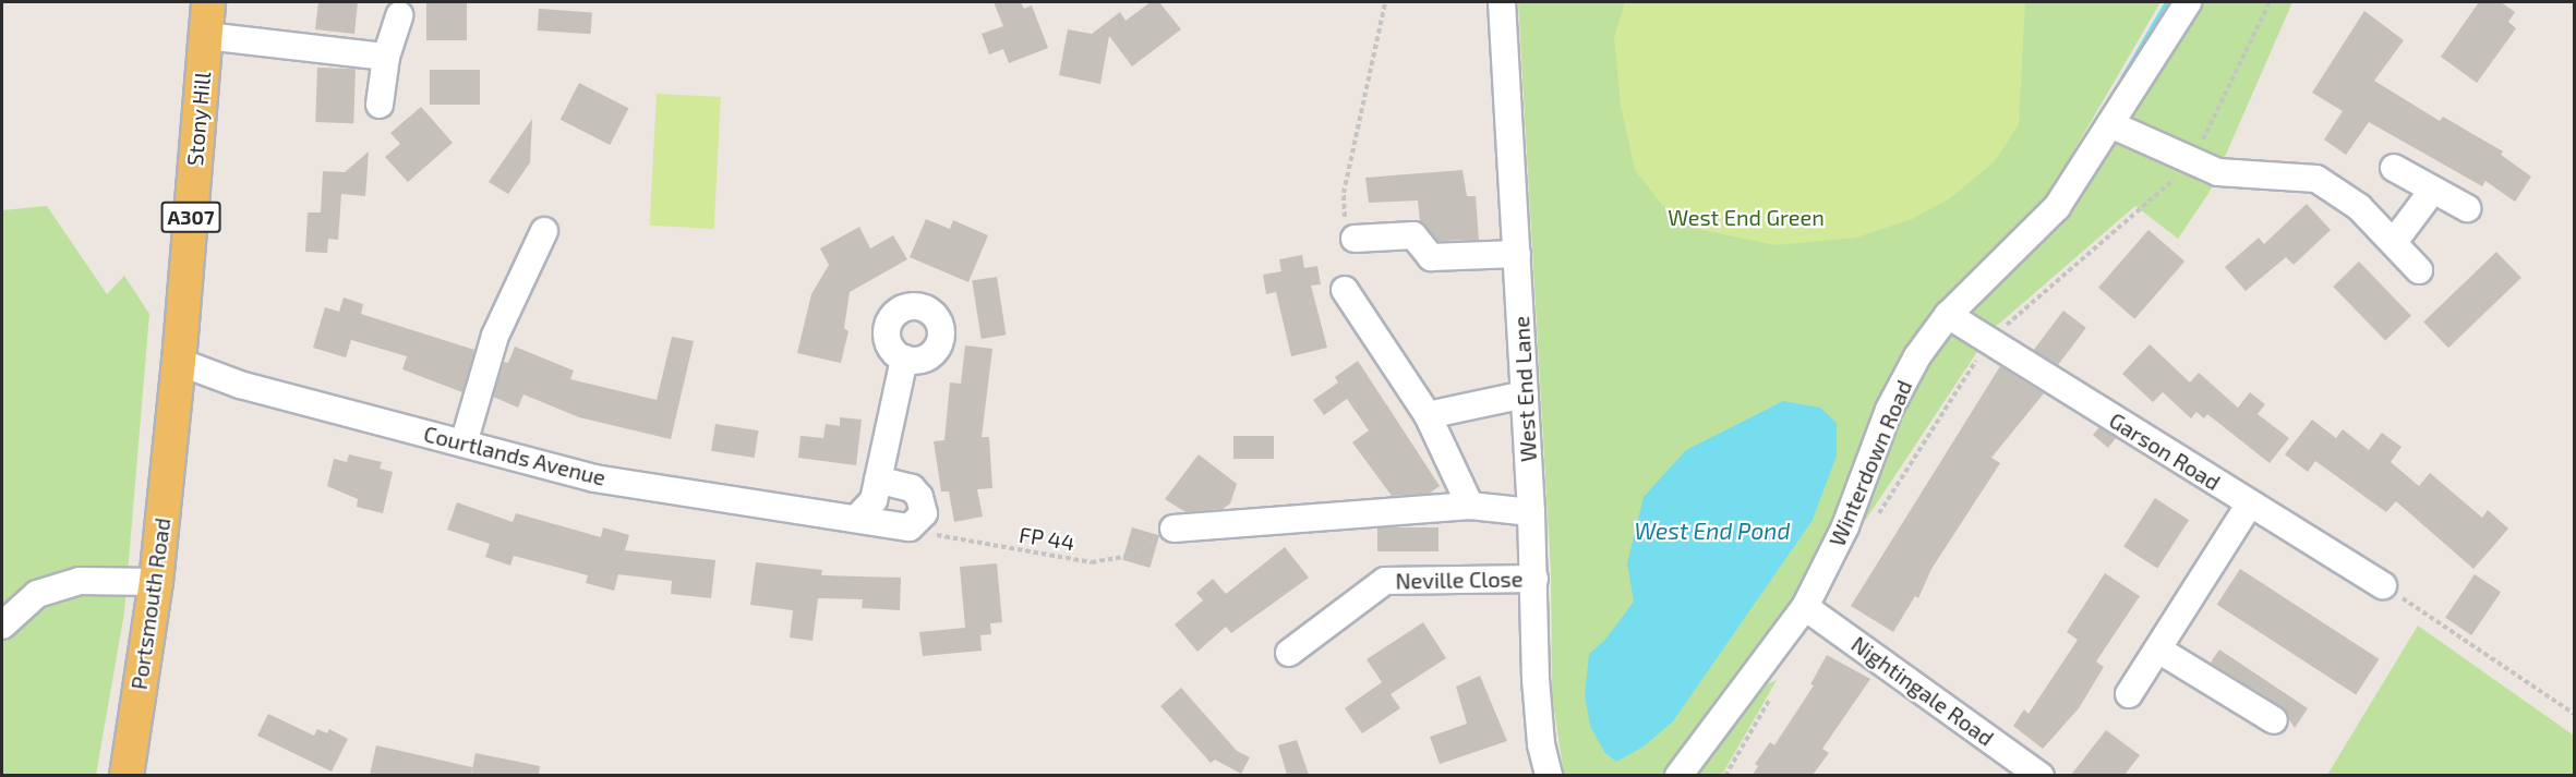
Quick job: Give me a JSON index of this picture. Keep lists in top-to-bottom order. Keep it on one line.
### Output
{"streets":{"main road":["Stony Hill","A307","Portsmouth Road"],"street":["West End Lane","Garson Road","Courtlands Avenue","Winterdown Road","Neville Close","Nightingale Road"],"path":["FP 44"]},"crossings":[["Stony Hill","Courtlands Avenue"],["Stony Hill","Portsmouth Road"],["West End Lane","Neville Close"],["Garson Road","Winterdown Road"],["Courtlands Avenue","FP 44"],["Winterdown Road","Nightingale Road"]],"water":["West End Pond"],"parks":["West End Green"]}
